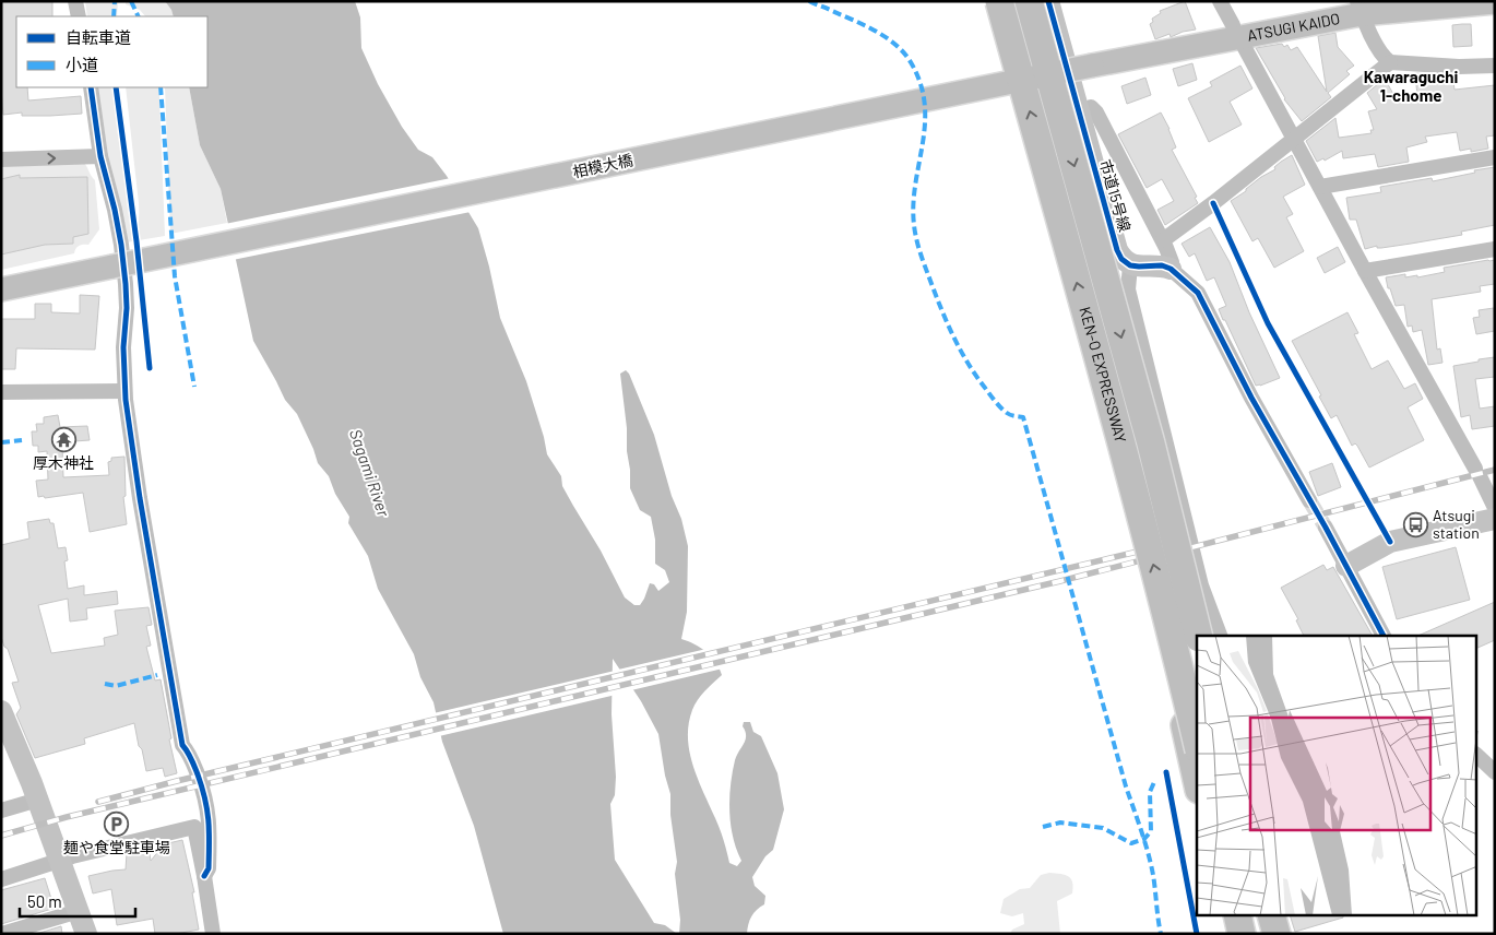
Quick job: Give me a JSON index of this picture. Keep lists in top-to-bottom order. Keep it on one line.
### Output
{"streets":{"highway":["KEN-O EXPRESSWAY"],"main road":["ATSUGI KAIDO","相模大橋"],"street":["市道15号線"]},"crossings":[["ATSUGI KAIDO","相模大橋"]],"districts":["Kawaraguchi 1-chome"],"water":["Sagami River"],"places":{"temple":["厚木神社"],"bus stop":["Atsugi station"],"parking":["麺や食堂駐車場"]},"legend":["自転車道","小道"],"scale_bar":"50 m"}
